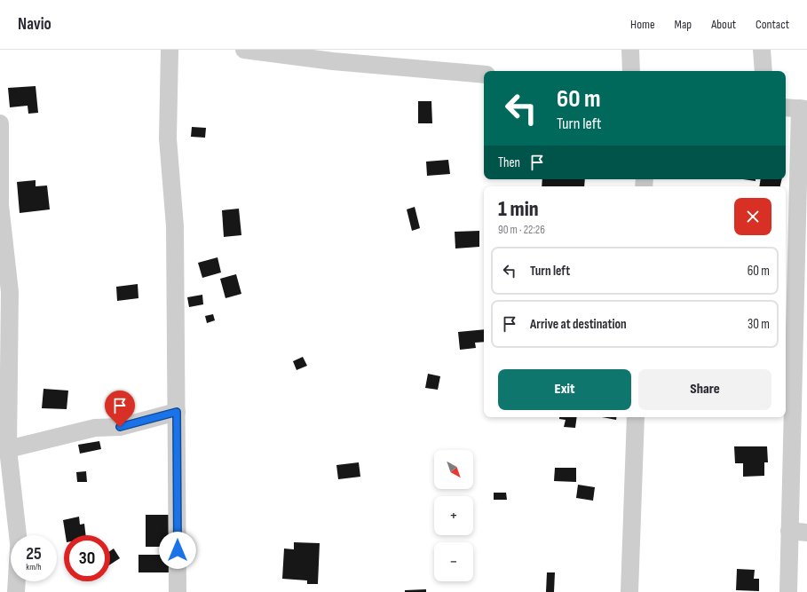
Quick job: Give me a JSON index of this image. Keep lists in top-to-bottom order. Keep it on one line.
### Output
{"north":"bottom right","page":{"header":"Navio","nav":["Home","Map","About","Contact"],"turn":["60 m","Turn left"],"then":"Then","heading":["1 min","90 m · 22:26"],"list":[{"name":"Turn left","value":"60 m"},{"name":"Arrive at destination","value":"30 m"}],"buttons":["Exit","Share"],"map_buttons":["+","−"],"speed":"25 km/h","limit":"30"}}
